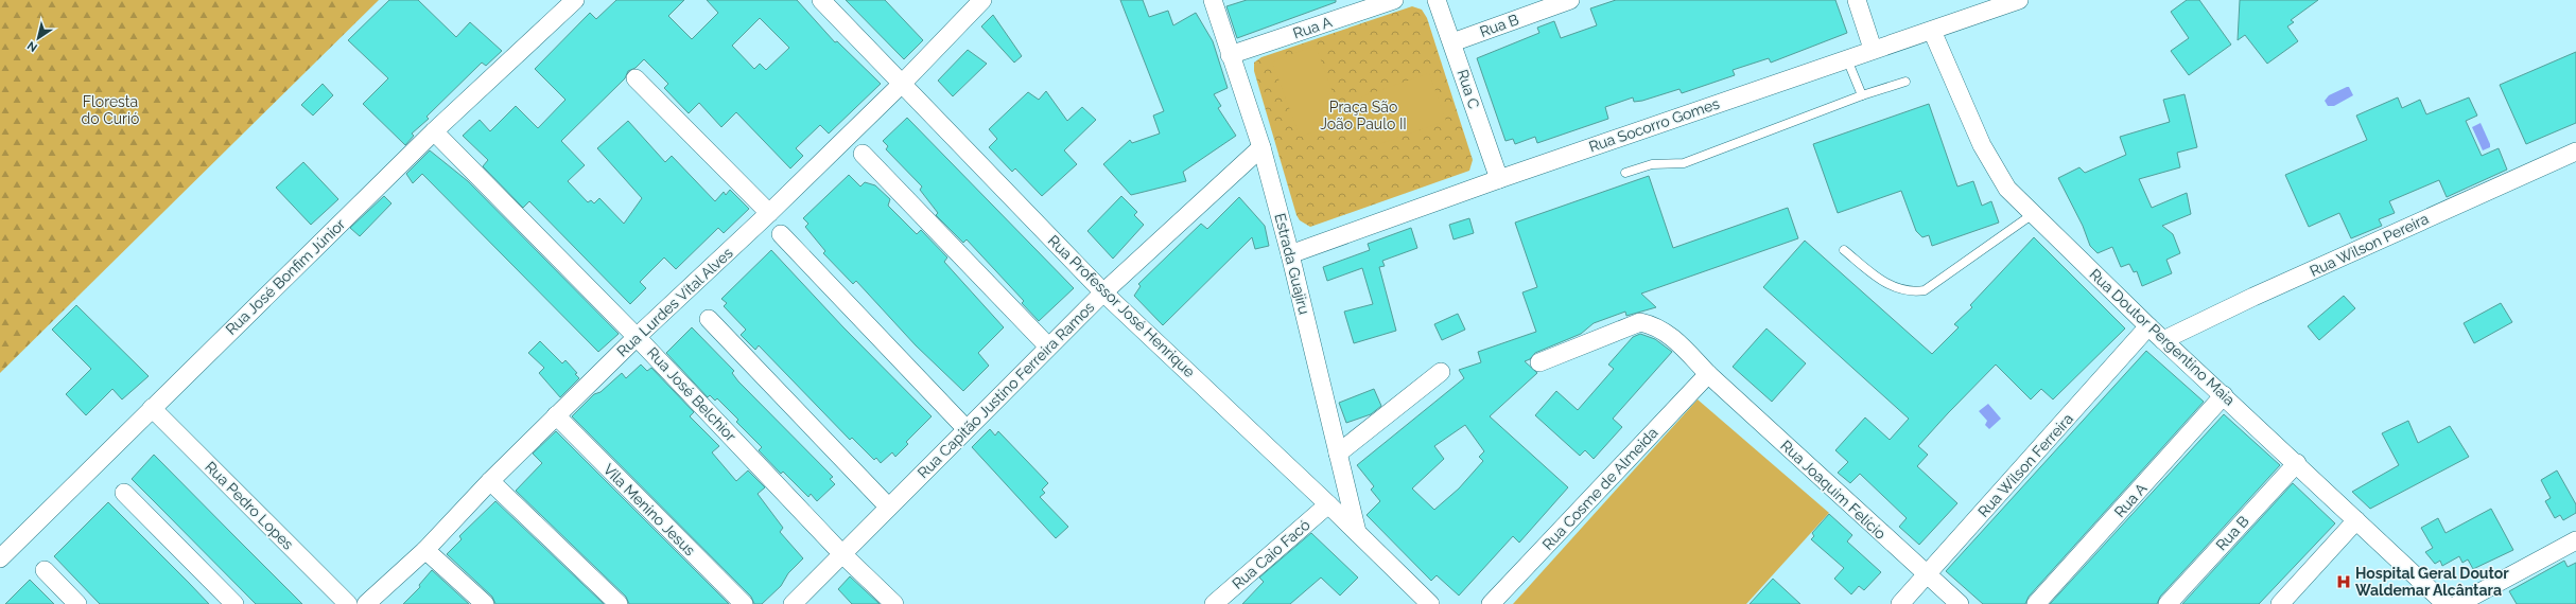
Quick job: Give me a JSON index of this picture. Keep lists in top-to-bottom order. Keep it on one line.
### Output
{"streets":{"street":["Rua B","Rua A","Rua C","Rua Socorro Gomes","Rua Wilson Pereira","Estrada Guajiru","Rua José Bonfim Júnior","Rua Lurdes Vítal Alves","Rua Professor José Henrique","Rua Doutor Pergentino Maia","Rua Capitão Justino Ferreira Ramos","Rua José Belchior","Rua Wilson Ferreira","Rua Cosme de Almeida","Rua Joaquim Felício","Rua Pedro Lopes","Vila Menino Jesus","Rua Caio Facó"]},"crossings":[["Rua B","Rua C"],["Rua B","Rua Doutor Pergentino Maia"],["Rua A","Estrada Guajiru"],["Rua A","Rua Doutor Pergentino Maia"],["Rua C","Rua Socorro Gomes"],["Rua Socorro Gomes","Estrada Guajiru"],["Rua Socorro Gomes","Rua Doutor Pergentino Maia"],["Rua Wilson Pereira","Rua Doutor Pergentino Maia"],["Estrada Guajiru","Rua Professor José Henrique"],["Estrada Guajiru","Rua Capitão Justino Ferreira Ramos"],["Rua José Bonfim Júnior","Rua José Belchior"],["Rua José Bonfim Júnior","Rua Pedro Lopes"],["Rua Lurdes Vítal Alves","Rua Professor José Henrique"],["Rua Lurdes Vítal Alves","Rua José Belchior"],["Rua Lurdes Vítal Alves","Vila Menino Jesus"],["Rua Professor José Henrique","Rua Capitão Justino Ferreira Ramos"],["Rua Professor José Henrique","Rua Caio Facó"],["Rua Doutor Pergentino Maia","Rua Wilson Ferreira"],["Rua Capitão Justino Ferreira Ramos","Rua José Belchior"],["Rua Wilson Ferreira","Rua Joaquim Felício"],["Rua Cosme de Almeida","Rua Joaquim Felício"]],"parks":["Floresta do Curió","Praça São João Paulo II"],"places":{"hospital":["Hospital Geral Doutor Waldemar Alcântara"]},"north":"bottom left"}
